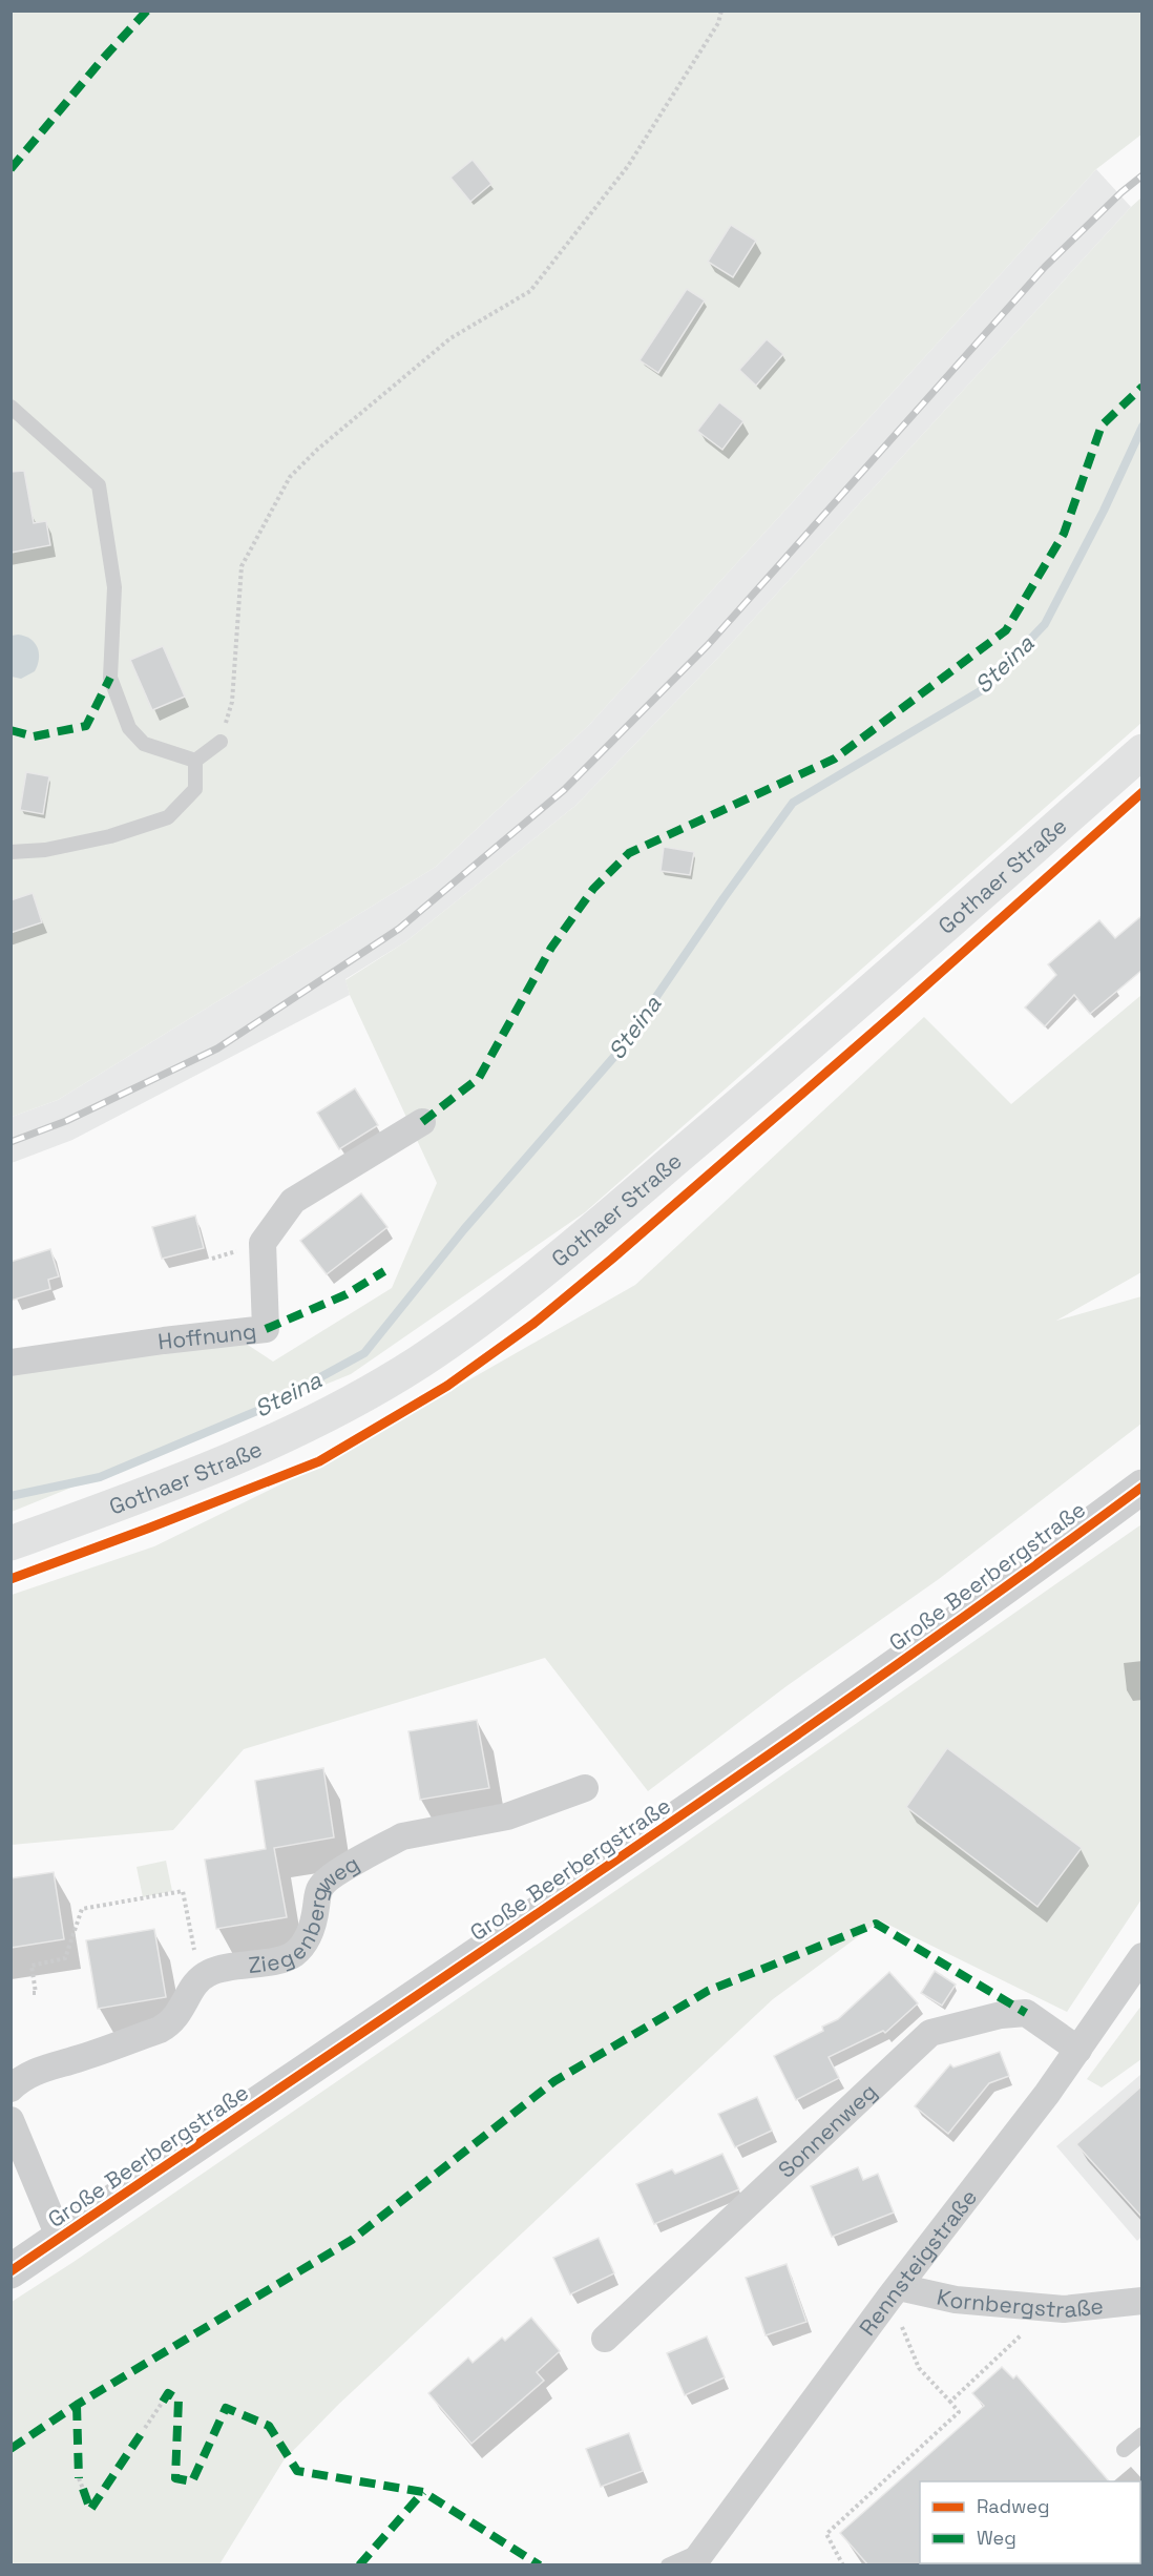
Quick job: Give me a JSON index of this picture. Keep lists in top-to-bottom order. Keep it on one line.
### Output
{"streets":{"main road":["Gothaer Straße"],"street":["Hoffnung","Große Beerbergstraße","Ziegenbergweg","Sonnenweg","Rennsteigstraße","Kornbergstraße"]},"crossings":[["Sonnenweg","Rennsteigstraße"],["Rennsteigstraße","Kornbergstraße"]],"water":["Steina"],"legend":["Radweg","Weg"]}
